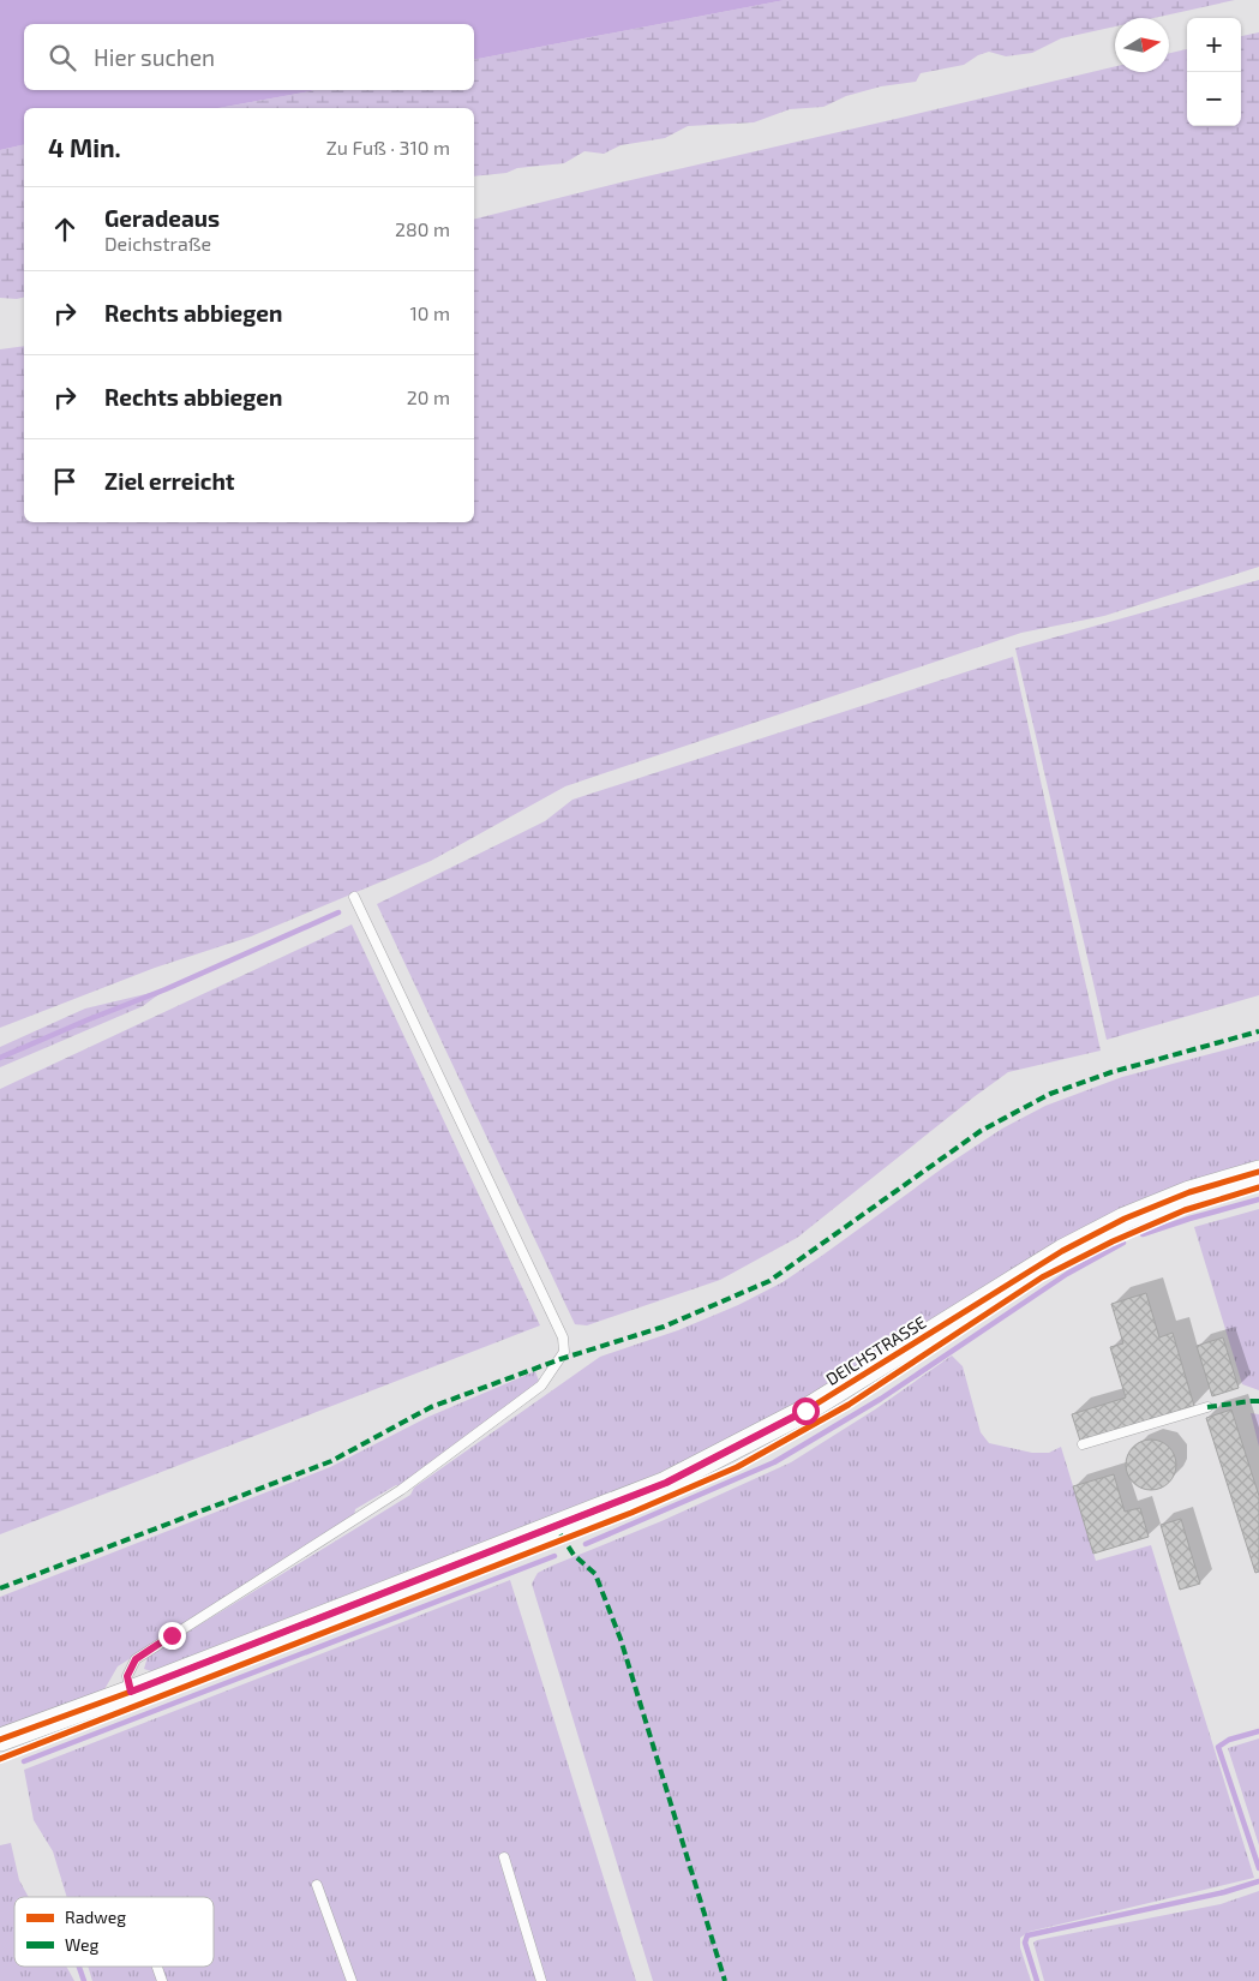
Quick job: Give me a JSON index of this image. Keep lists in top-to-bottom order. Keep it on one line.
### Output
{"streets":{"street":["DEICHSTRASSE"]},"legend":["Radweg","Weg"],"north":"right","page":{"map_buttons":["+","−"],"search":"Hier suchen","heading":["4 Min.","Zu Fuß · 310 m"],"list":[["Geradeaus","Deichstraße","280 m"],["Rechts abbiegen","10 m"],["Rechts abbiegen","20 m"],"Ziel erreicht"]}}
